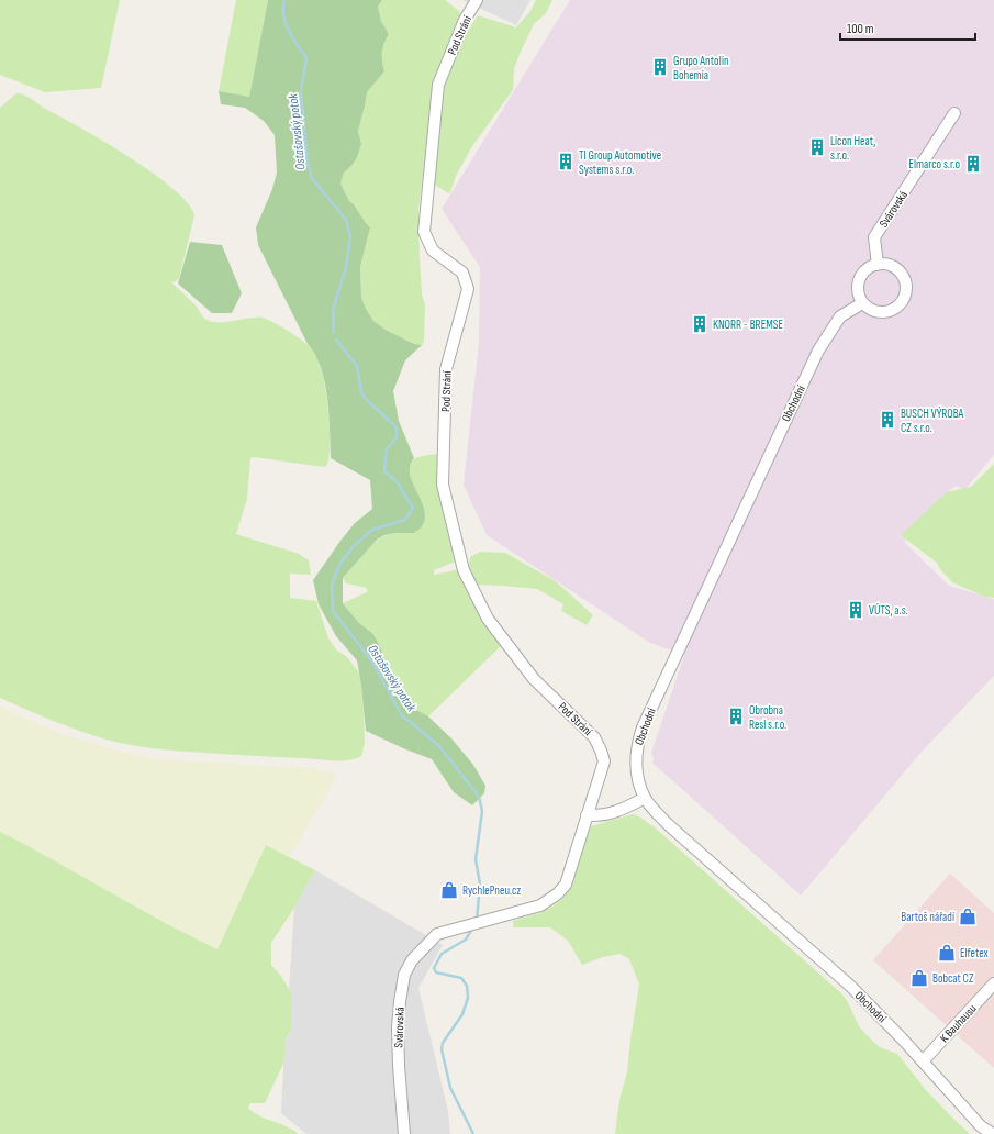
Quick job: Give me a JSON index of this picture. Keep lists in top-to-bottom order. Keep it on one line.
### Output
{"streets":{"street":["Pod Strání","Svárovská","Obchodní","K Bauhausu"]},"crossings":[["Pod Strání","Svárovská"],["Svárovská","Obchodní"],["Obchodní","K Bauhausu"]],"water":["Ostašovský potok"],"places":{"building":["Grupo Antolin Bohemia","Licon Heat, s.r.o.","TI Group Automotive Systems s.r.o.","Elmarco s.r.o","KNORR - BREMSE","BUSCH VÝROBA CZ s.r.o.","VÚTS, a.s.","Obrobna Resl s.r.o."],"shop":["RychlePneu.cz","Bartoš nářadí","Elfetex","Bobcat CZ"]},"scale_bar":"100 m"}
